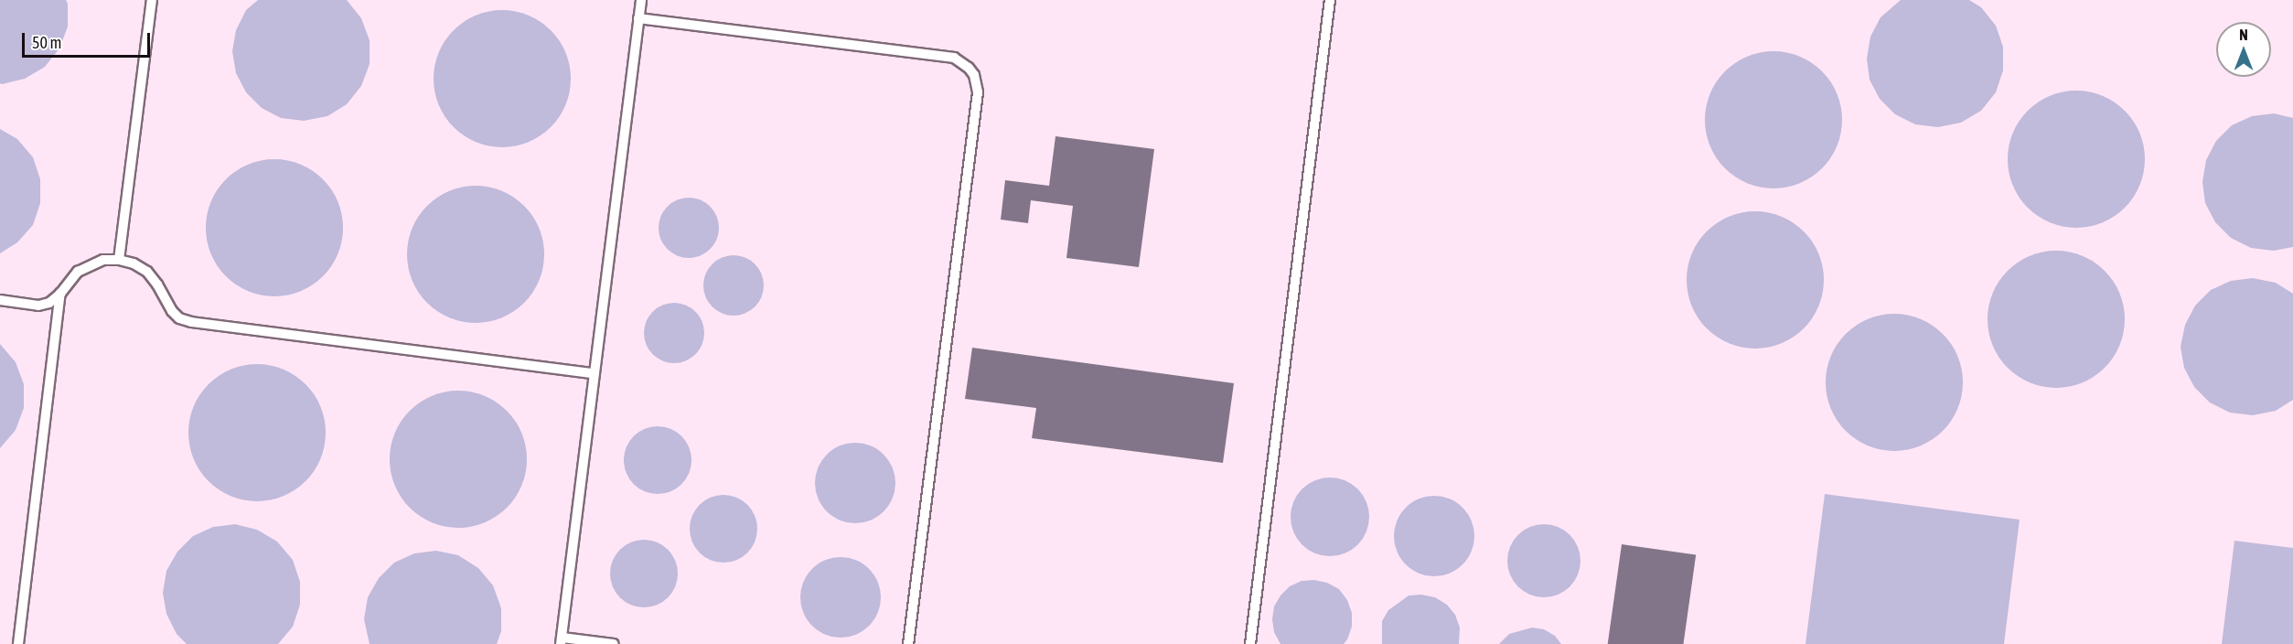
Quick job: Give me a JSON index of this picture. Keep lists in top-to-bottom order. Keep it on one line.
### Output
{"scale_bar":"50 m","north":"top"}
